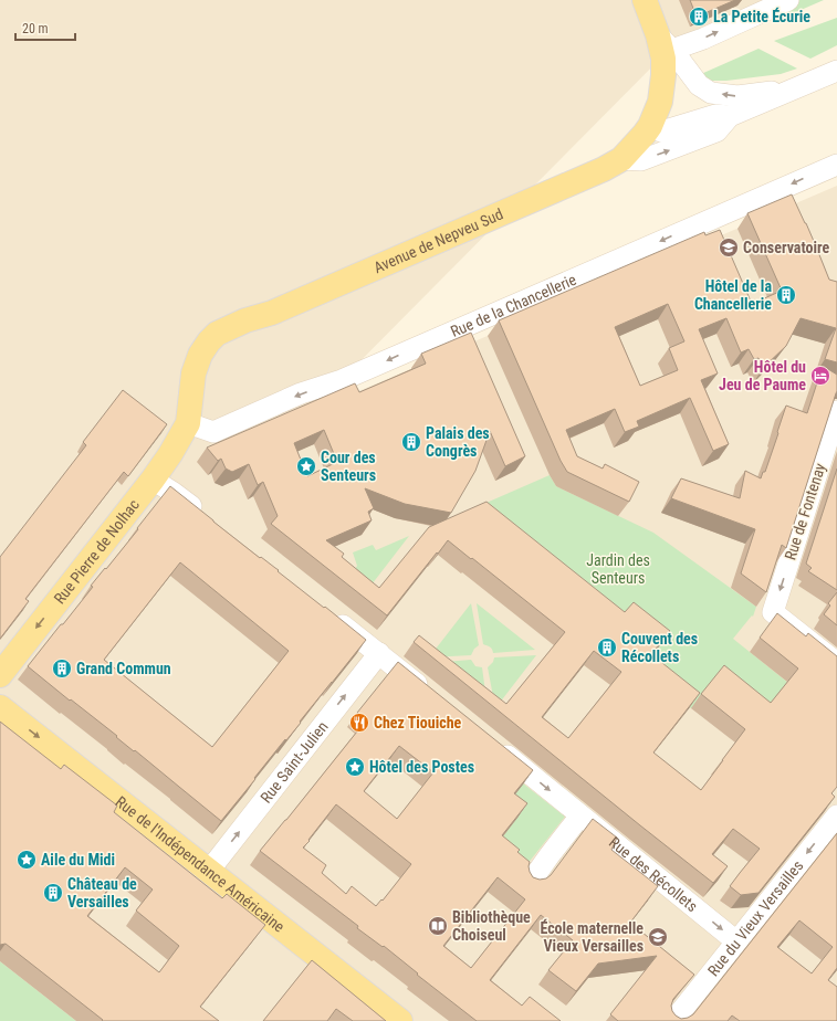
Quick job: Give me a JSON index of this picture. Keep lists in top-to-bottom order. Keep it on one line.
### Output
{"streets":{"main road":["Avenue de Nepveu Sud","Rue Pierre de Nolhac","Rue de l'Indépendance Américaine"],"street":["Rue de la Chancellerie","Rue de Fontenay","Rue Saint-Julien","Rue des Récollets","Rue du Vieux Versailles"]},"crossings":[["Avenue de Nepveu Sud","Rue de la Chancellerie"],["Avenue de Nepveu Sud","Rue Pierre de Nolhac"],["Rue de la Chancellerie","Rue Pierre de Nolhac"],["Rue Saint-Julien","Rue de l'Indépendance Américaine"],["Rue des Récollets","Rue du Vieux Versailles"]],"one_way":["Rue de Fontenay","Rue Pierre de Nolhac","Rue Saint-Julien","Rue de l'Indépendance Américaine","Rue des Récollets","Rue du Vieux Versailles"],"parks":["Jardin des Senteurs"],"places":{"building":["La Petite Écurie","Hôtel de la Chancellerie","Palais des Congrès","Couvent des Récollets","Grand Commun","Château de Versailles"],"school or university":["Conservatoire","École maternelle Vieux Versailles"],"hotel":["Hôtel du Jeu de Paume"],"place":["Cour des Senteurs","Hôtel des Postes","Aile du Midi"],"restaurant":["Chez Tiouiche"],"library":["Bibliothèque Choiseul"]},"scale_bar":"20 m"}
